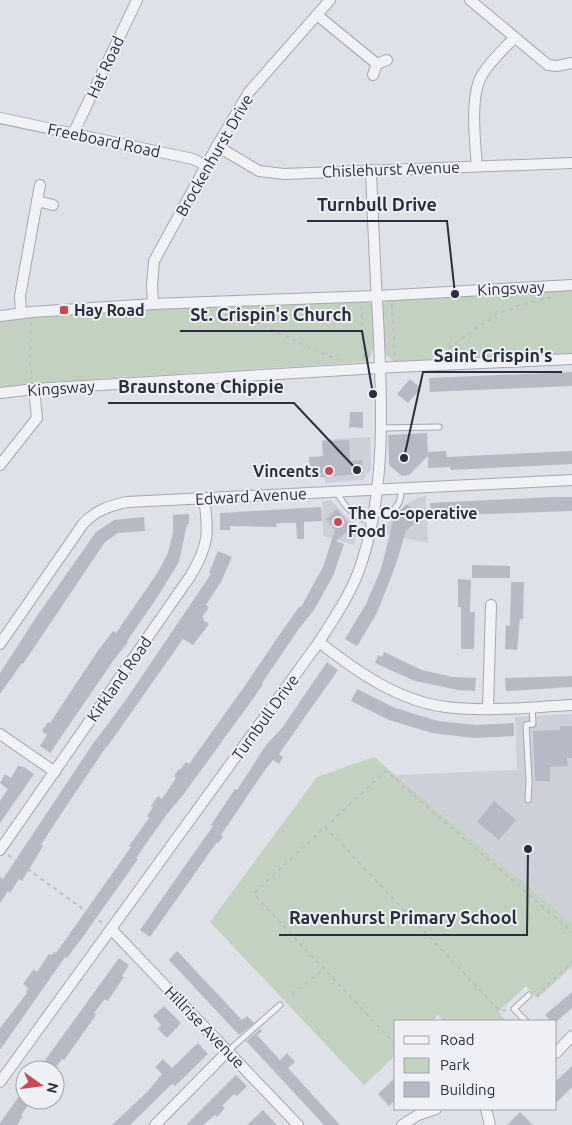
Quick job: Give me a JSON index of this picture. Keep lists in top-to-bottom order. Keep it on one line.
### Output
{"streets":{"street":["Hat Road","Freeboard Road","Brockenhurst Drive","Chislehurst Avenue","Kingsway","Edward Avenue","Kirkland Road","Turnbull Drive","Hillrise Avenue"]},"crossings":[["Hat Road","Freeboard Road"],["Freeboard Road","Brockenhurst Drive"],["Brockenhurst Drive","Chislehurst Avenue"],["Brockenhurst Drive","Kingsway"],["Chislehurst Avenue","Turnbull Drive"],["Kingsway","Turnbull Drive"],["Edward Avenue","Kirkland Road"],["Edward Avenue","Turnbull Drive"],["Turnbull Drive","Hillrise Avenue"]],"places":{"other":["Turnbull Drive","St. Crispin's Church","Saint Crispin's","Braunstone Chippie","Vincents","The Co-operative Food","Ravenhurst Primary School"],"transit":["Hay Road"]},"legend":["Road","Park","Building"],"north":"right"}
